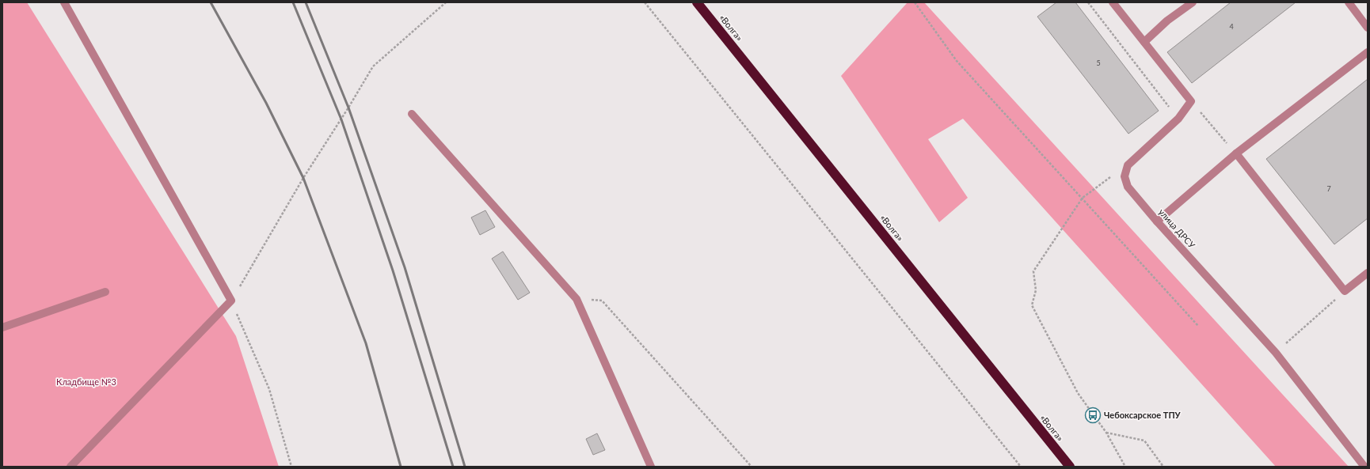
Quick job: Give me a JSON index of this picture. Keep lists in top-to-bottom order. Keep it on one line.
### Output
{"streets":{"highway":["«Волга»"],"street":["улица ДРСУ"]},"parks":["Кладбище №3"],"places":{"bus stop":["Чебоксарское ТПУ"]},"house_numbers":["4","5","7"]}
